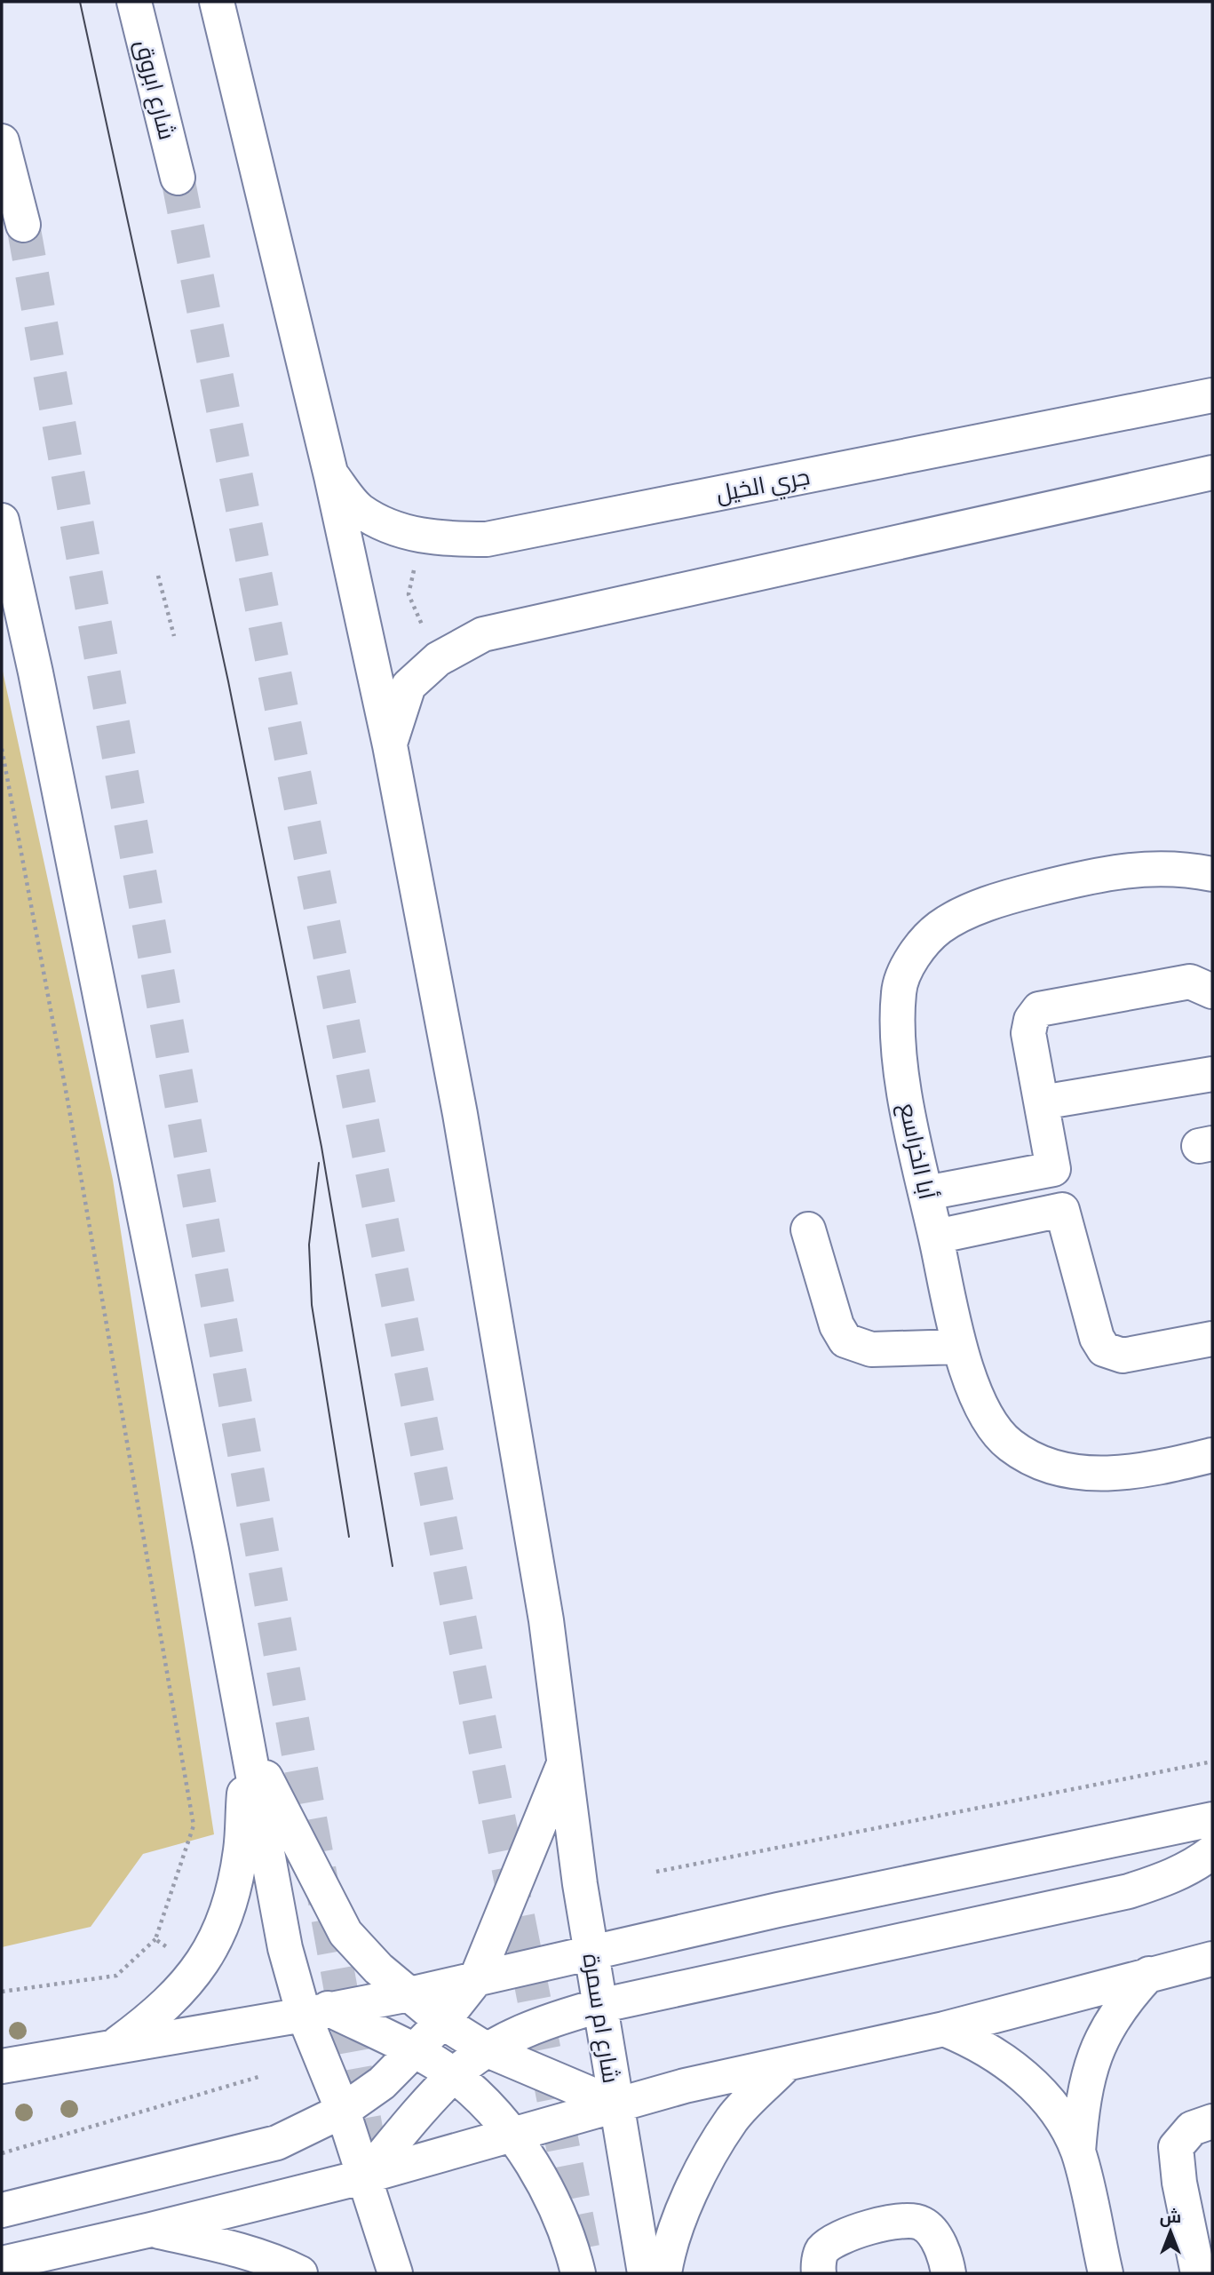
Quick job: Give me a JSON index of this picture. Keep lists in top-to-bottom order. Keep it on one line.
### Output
{"streets":{"street":["شارع ابروق","جري الخيل","أبا الخراسع","شارع ام سمرة"]},"crossings":[["جري الخيل","شارع ام سمرة"]],"north":"top"}
